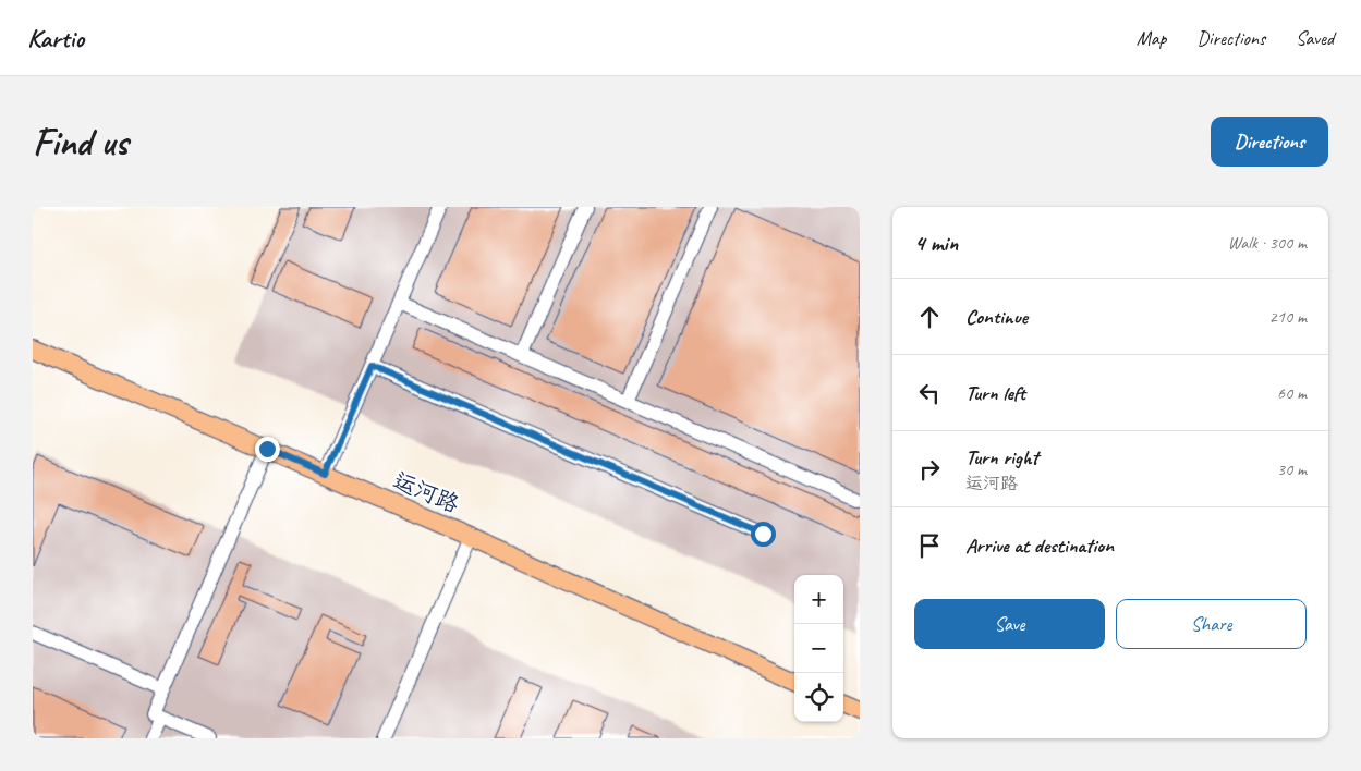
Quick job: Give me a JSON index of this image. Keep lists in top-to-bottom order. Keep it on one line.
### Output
{"streets":{"main road":["运河路"]},"page":{"header":"Kartio","nav":["Map","Directions","Saved"],"buttons":["Directions",["Save","Share"]],"title":"Find us","heading":["4 min","Walk · 300 m"],"list":[["Continue","210 m"],["Turn left","60 m"],["Turn right","运河路","30 m"],"Arrive at destination"],"map_buttons":["+","−"]}}
